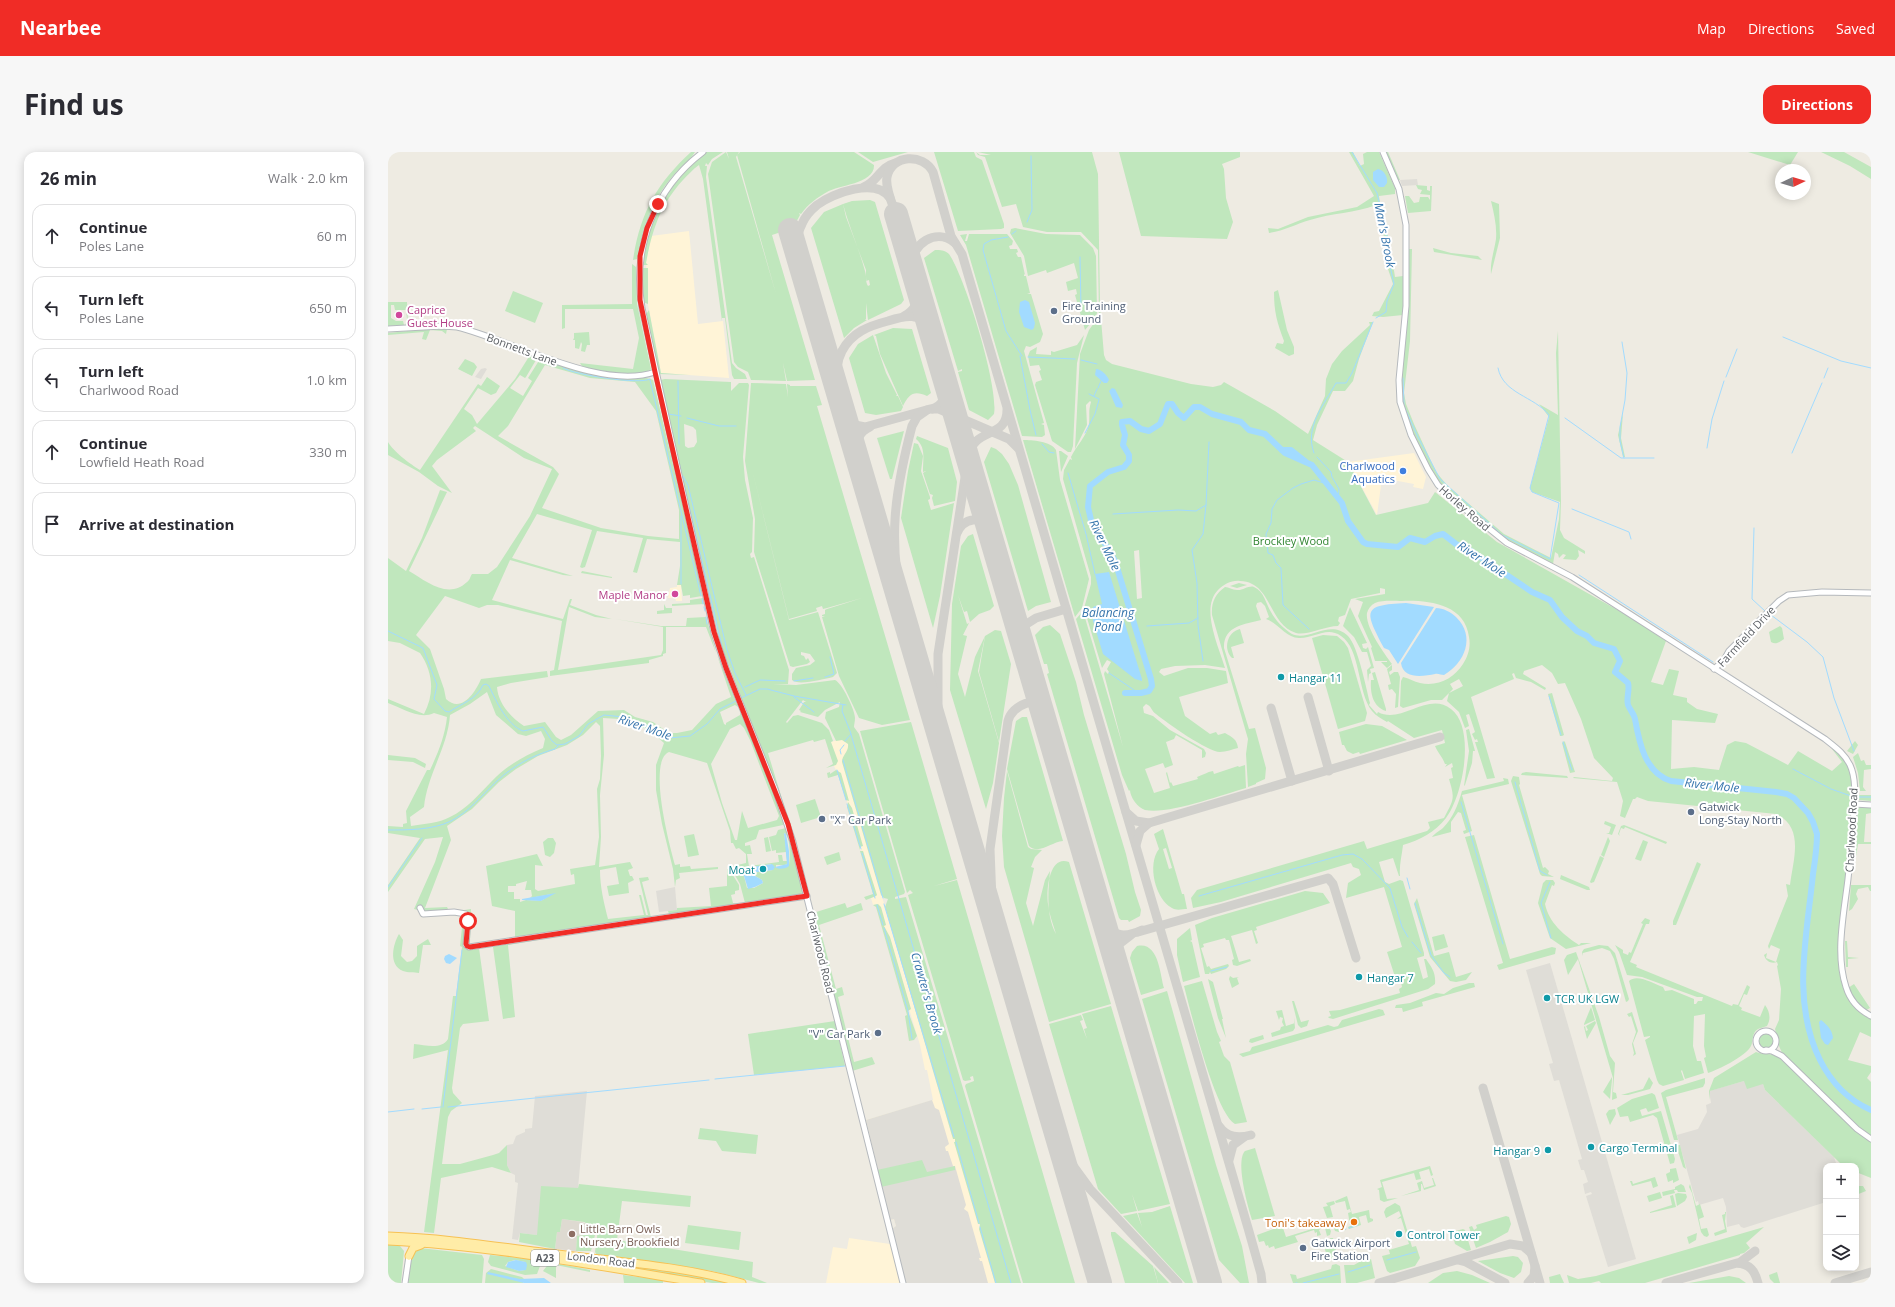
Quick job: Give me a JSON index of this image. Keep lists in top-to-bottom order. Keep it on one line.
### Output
{"streets":{"main road":["A23","London Road"],"street":["Bonnetts Lane","Horley Road","Farmfield Drive","Charlwood Road"]},"crossings":[["Bonnetts Lane","Charlwood Road"],["Horley Road","Farmfield Drive"],["Horley Road","Charlwood Road"]],"water":["Man's Brook","River Mole","Balancing Pond","Crawter's Brook"],"parks":["Brockley Wood"],"places":["Fire Training Ground","Caprice Guest House","Charlwood Aquatics","Maple Manor","Hangar 11","Gatwick Long-Stay North","\"X\" Car Park","Moat","Hangar 7","TCR UK LGW","\"V\" Car Park","Cargo Terminal","Hangar 9","Toni's takeaway","Little Barn Owls Nursery, Brookfield","Control Tower","Gatwick Airport Fire Station"],"north":"right","page":{"header":"Nearbee","nav":["Map","Directions","Saved"],"title":"Find us","buttons":"Directions","heading":["26 min","Walk · 2.0 km"],"list":[["Continue","Poles Lane","60 m"],["Turn left","Poles Lane","650 m"],["Turn left","Charlwood Road","1.0 km"],["Continue","Lowfield Heath Road","330 m"],"Arrive at destination"],"map_buttons":["+","−"]}}
